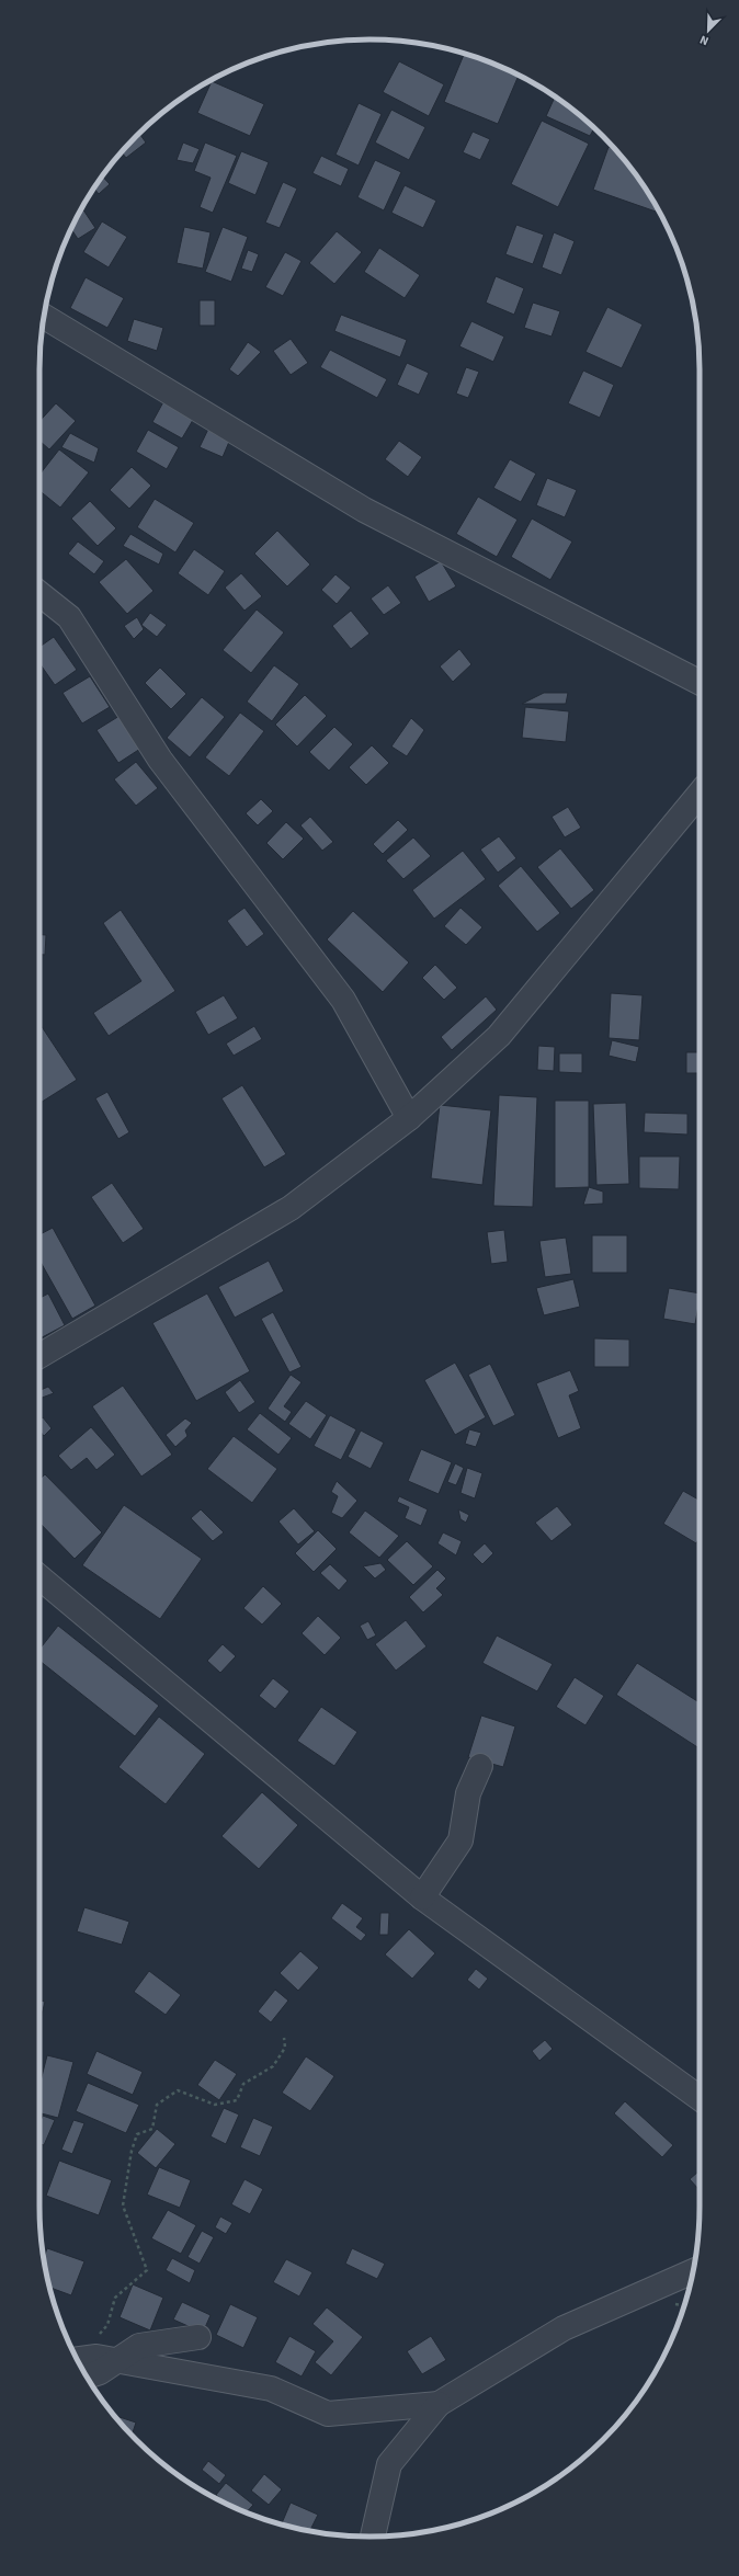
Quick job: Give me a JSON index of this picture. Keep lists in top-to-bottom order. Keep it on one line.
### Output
{"north":"bottom left"}
